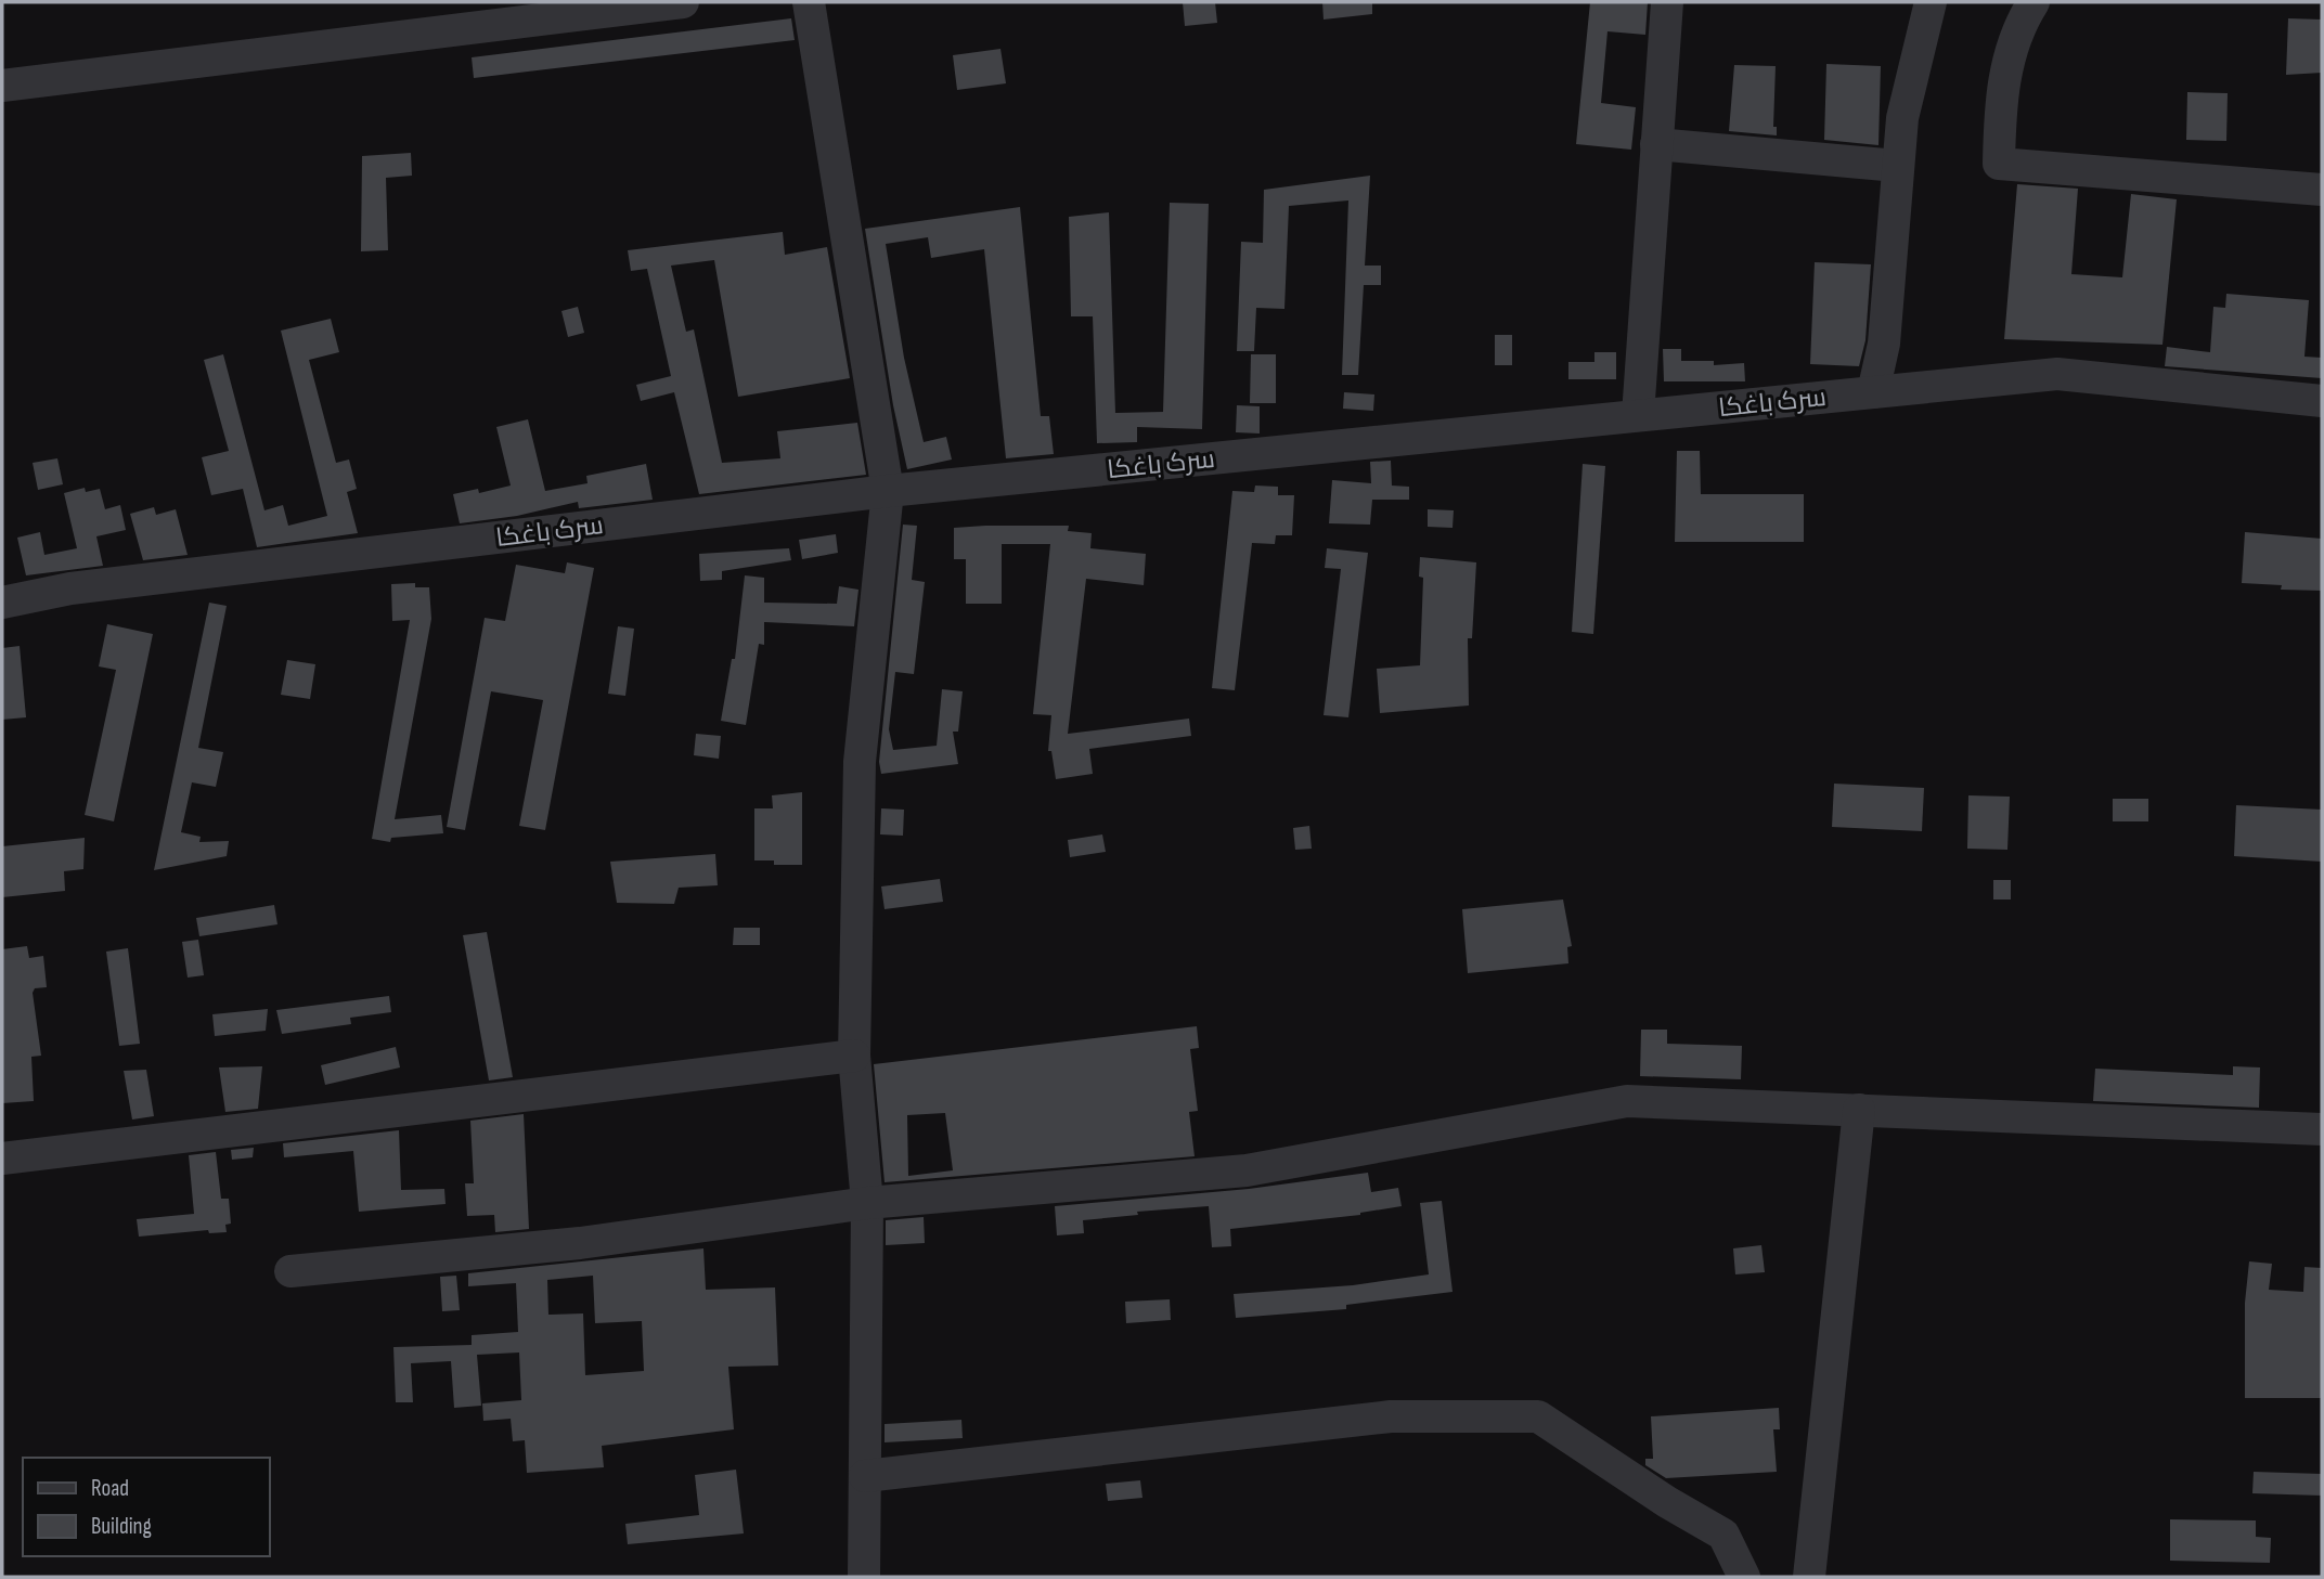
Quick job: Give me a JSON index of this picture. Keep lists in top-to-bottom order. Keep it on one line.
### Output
{"streets":{"street":["سرک باغکا"]},"legend":["Road","Building"]}
